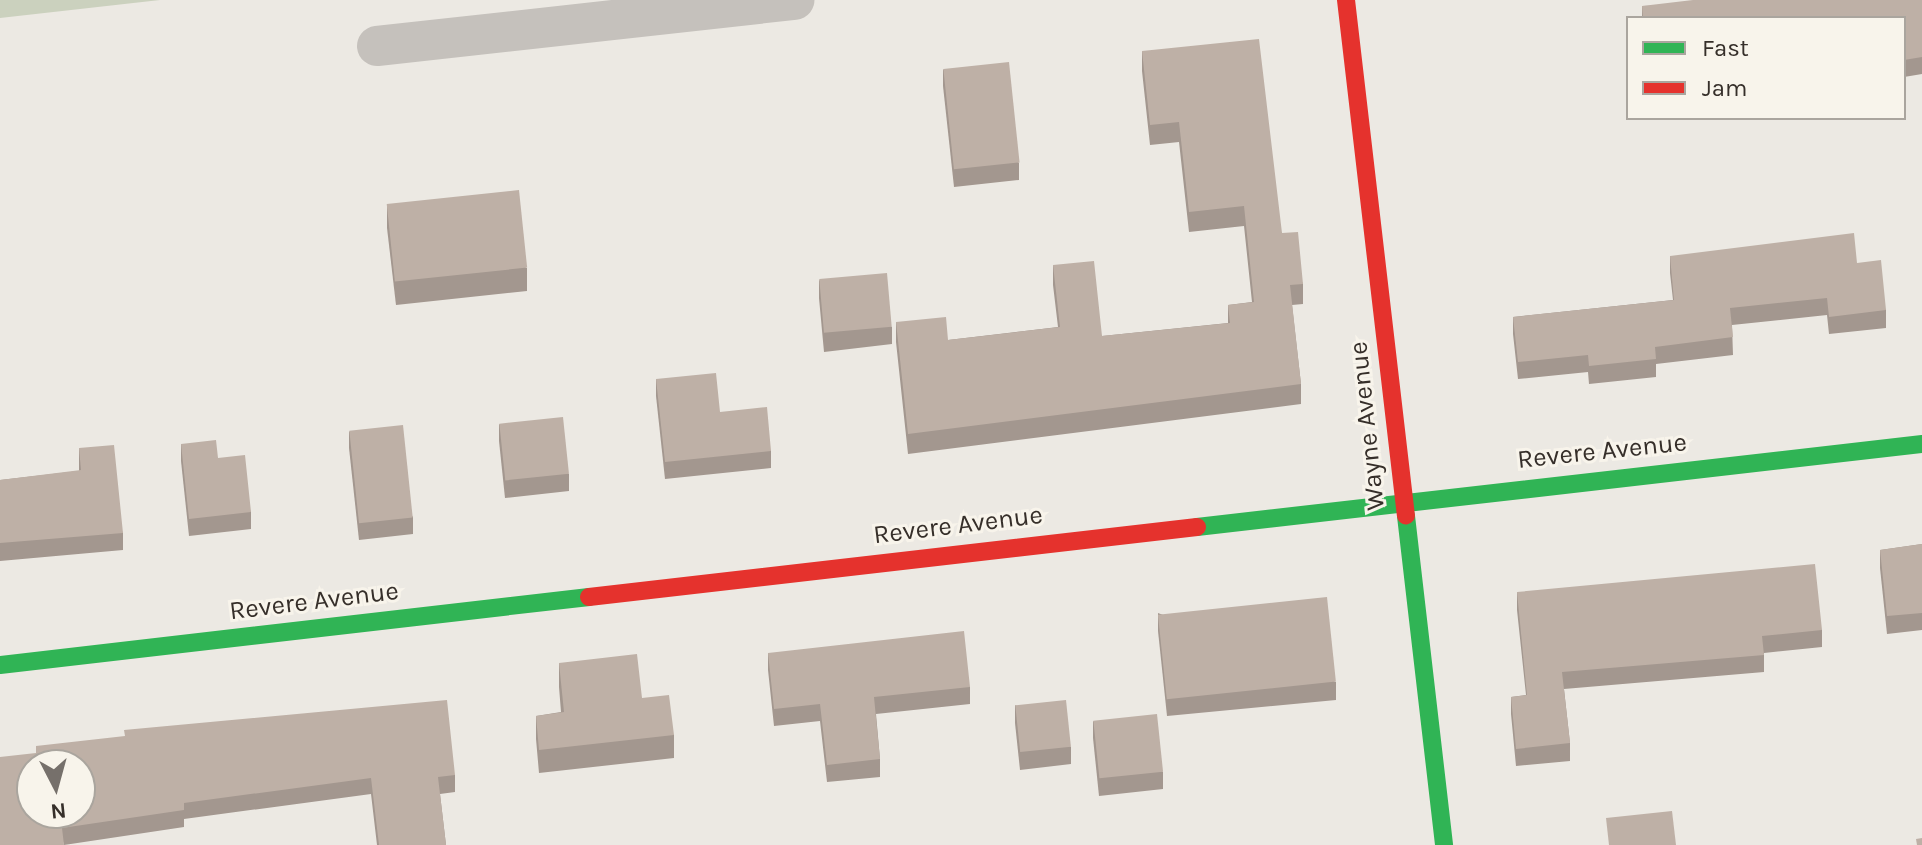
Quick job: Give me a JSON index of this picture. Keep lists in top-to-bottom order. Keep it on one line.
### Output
{"streets":{"street":["Wayne Avenue","Revere Avenue"]},"crossings":[["Wayne Avenue","Revere Avenue"]],"legend":["Fast","Jam"],"north":"bottom"}
